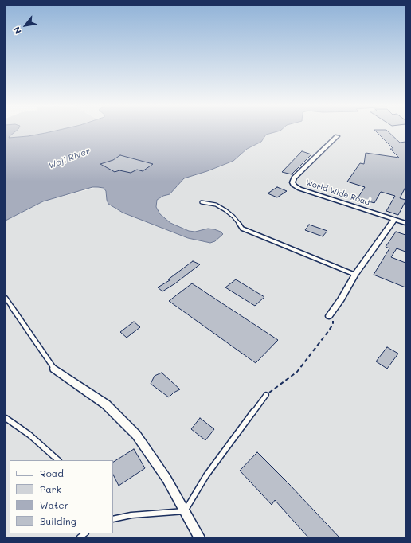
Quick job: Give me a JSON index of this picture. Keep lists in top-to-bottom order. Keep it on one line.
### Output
{"streets":{"street":["World Wide Road"]},"water":["Woji River"],"legend":["Road","Park","Water","Building"],"north":"bottom left"}
